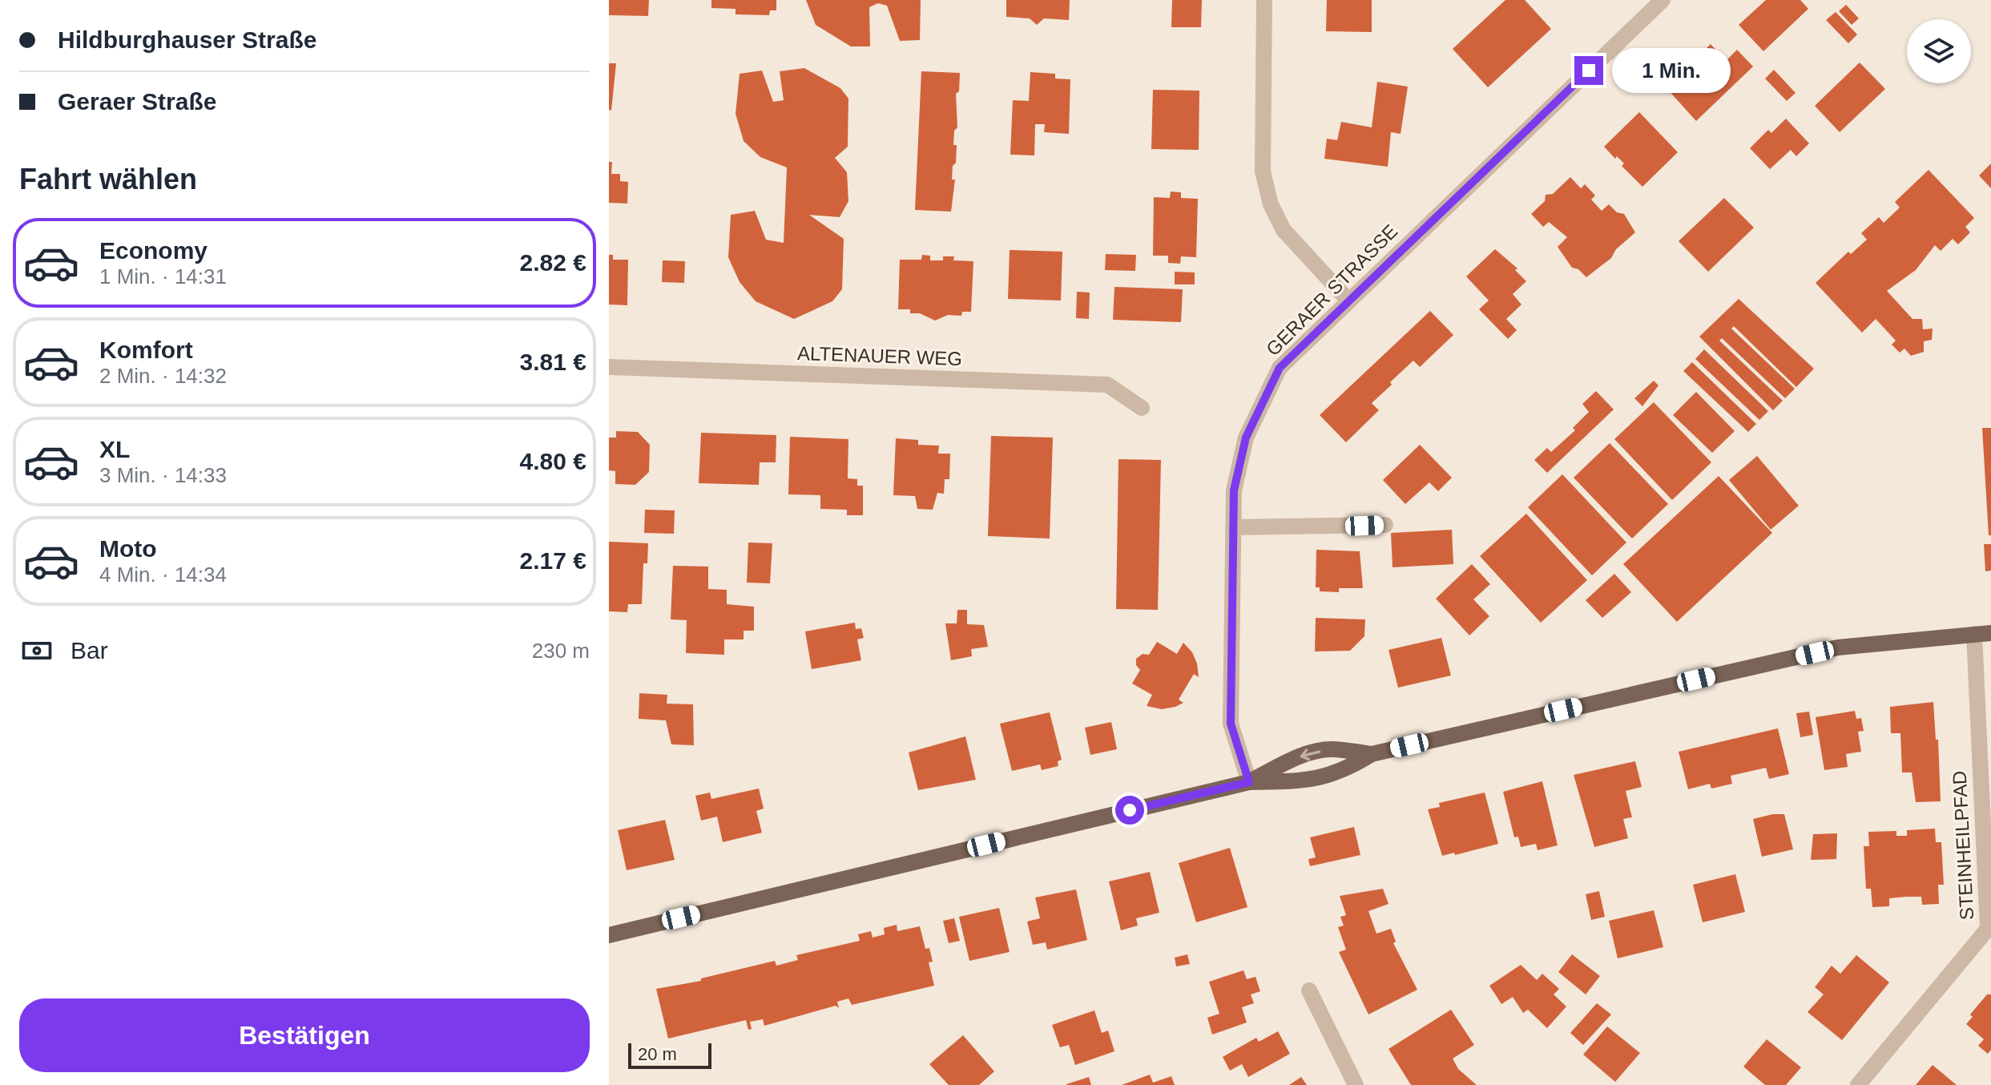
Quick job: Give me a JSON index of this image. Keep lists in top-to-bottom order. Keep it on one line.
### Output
{"streets":{"street":["GERAER STRASSE","ALTENAUER WEG","STEINHEILPFAD"]},"scale_bar":"20 m","page":{"banner":["Hildburghauser Straße","Geraer Straße"],"bubble":"1 Min.","heading":"Fahrt wählen","list":[{"name":"Economy","note":"1 Min. · 14:31","value":"2.82 €"},{"name":"Komfort","note":"2 Min. · 14:32","value":"3.81 €"},{"name":"XL","note":"3 Min. · 14:33","value":"4.80 €"},{"name":"Moto","note":"4 Min. · 14:34","value":"2.17 €"}],"pay":["Bar","230 m"],"buttons":"Bestätigen","scale":"20 m"}}
